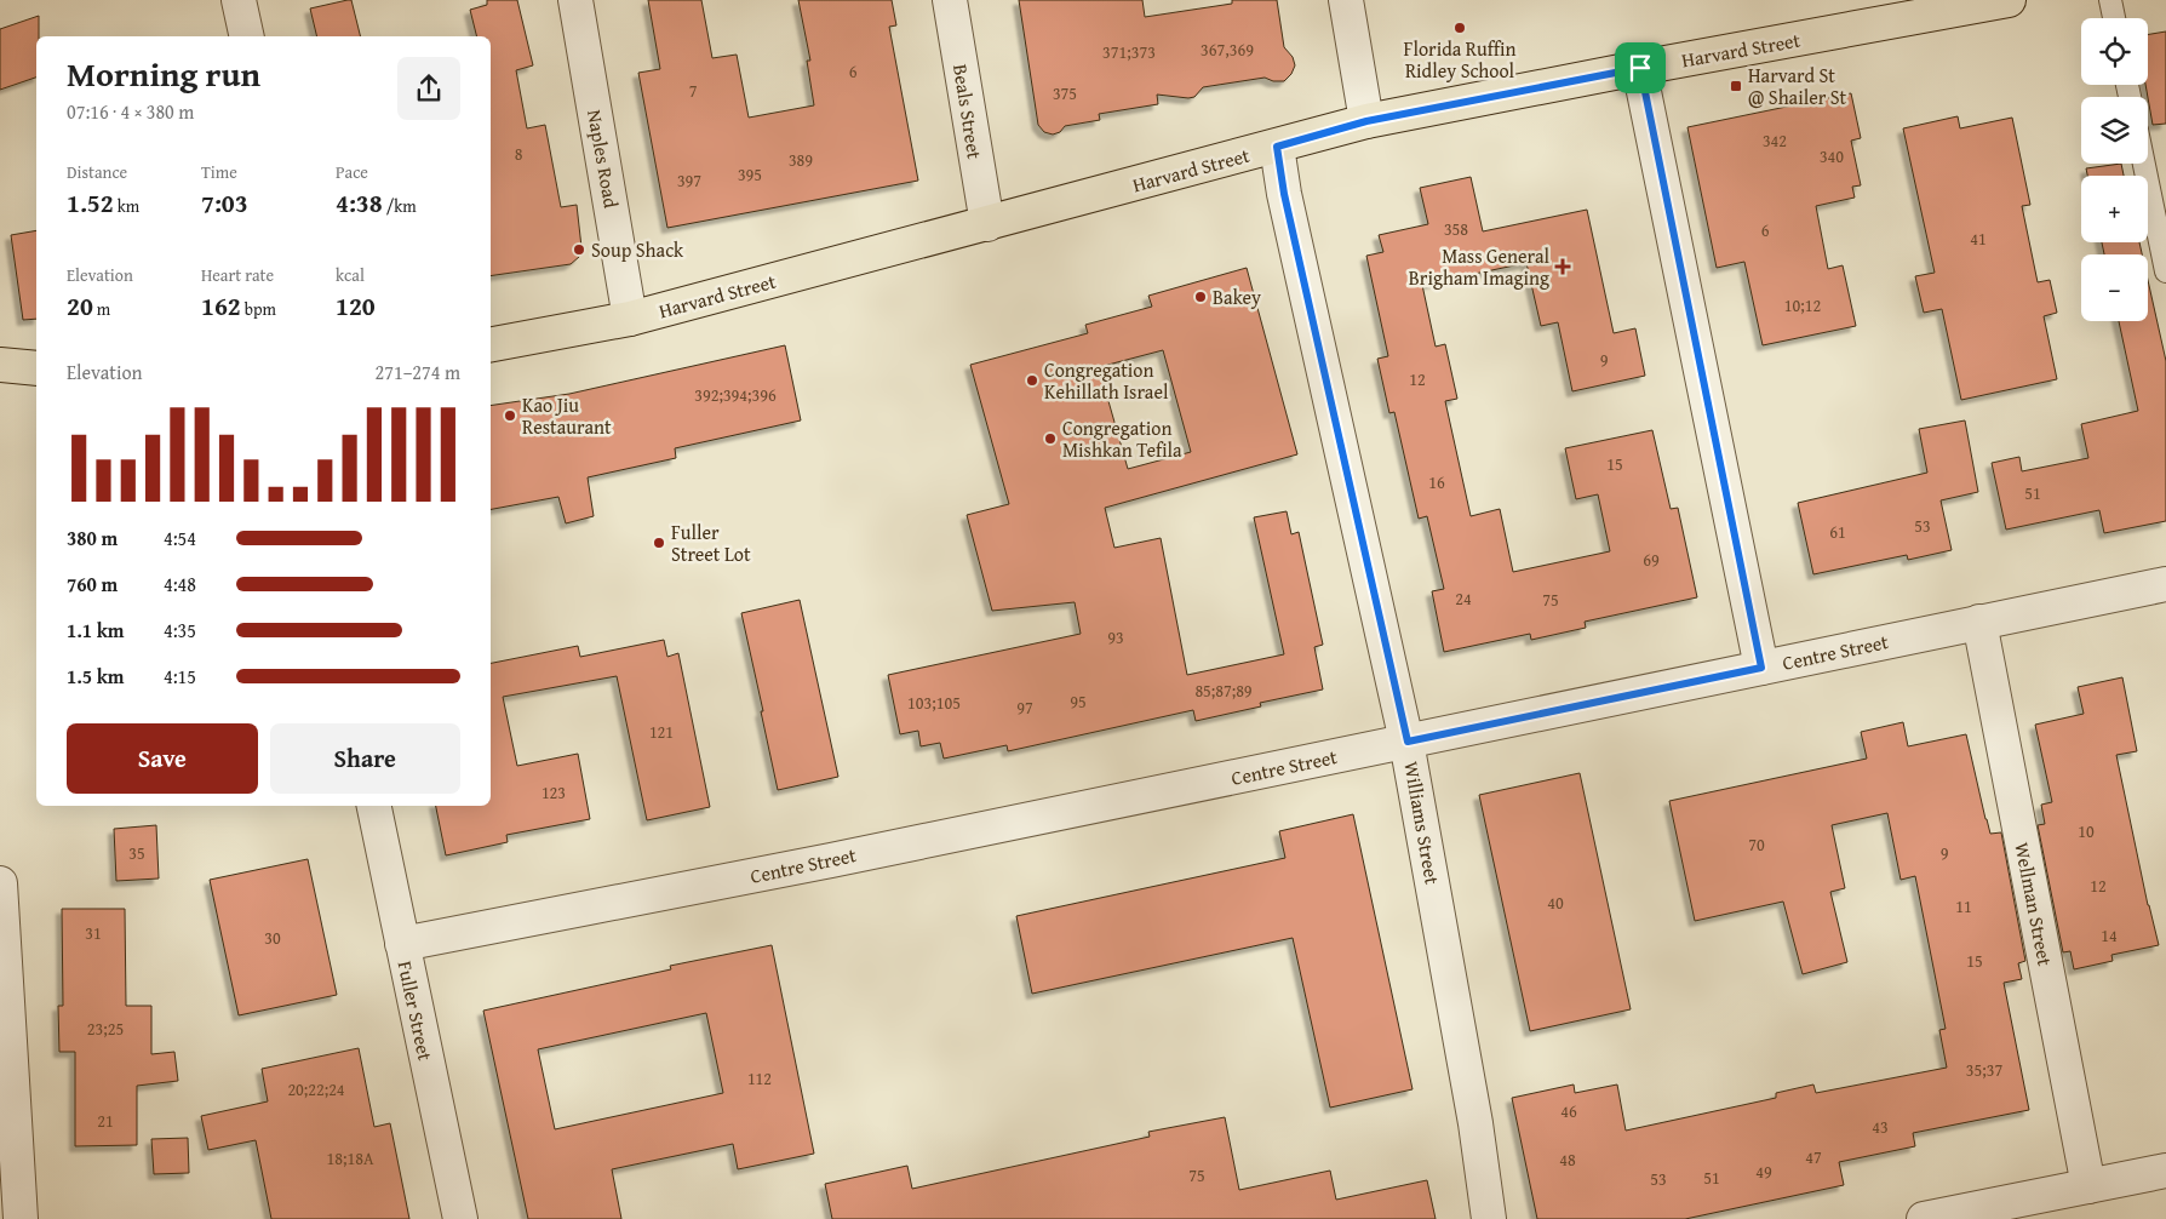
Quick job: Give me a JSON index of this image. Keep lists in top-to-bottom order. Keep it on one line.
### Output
{"streets":{"main road":["Harvard Street"],"street":["Beals Street","Naples Road","Centre Street","Williams Street","Wellman Street","Fuller Street"]},"crossings":[["Harvard Street","Beals Street"],["Harvard Street","Naples Road"],["Harvard Street","Williams Street"],["Centre Street","Williams Street"],["Centre Street","Wellman Street"],["Centre Street","Fuller Street"]],"places":{"other":["Florida Ruffin Ridley School","Soup Shack","Bakey","Congregation Kehillath Israel","Kao Jiu Restaurant","Congregation Mishkan Tefila","Fuller Street Lot"],"transit":["Harvard St @ Shailer St"],"health":["Mass General Brigham Imaging"]},"house_numbers":["367,369","371;373","6","7","375","342","8","340","389","395","397","358","6","41","10;12","9","12","392;394;396","15","16","51","53","61","69","24","75","93","85;87;89","95","103;105","97","121","123","10","70","35","9","12","40","11","31","14","30","15","23;25","35;37","112","20;22;24","46","21","43","47","18;18A","48","49","75","51","53"],"page":{"map_buttons":["+","−"],"heading":["Morning run","07:16 · 4 × 380 m"],"stats":[["Distance","1.52 km"],["Time","7:03"],["Pace","4:38 /km"],["Elevation","20 m"],["Heart rate","162 bpm"],["kcal","120"]],"chart":["Elevation","271–274 m"],"list":[{"name":"380 m","note":"4:54"},{"name":"760 m","note":"4:48"},{"name":"1.1 km","note":"4:35"},{"name":"1.5 km","note":"4:15"}],"buttons":["Save","Share"]}}
